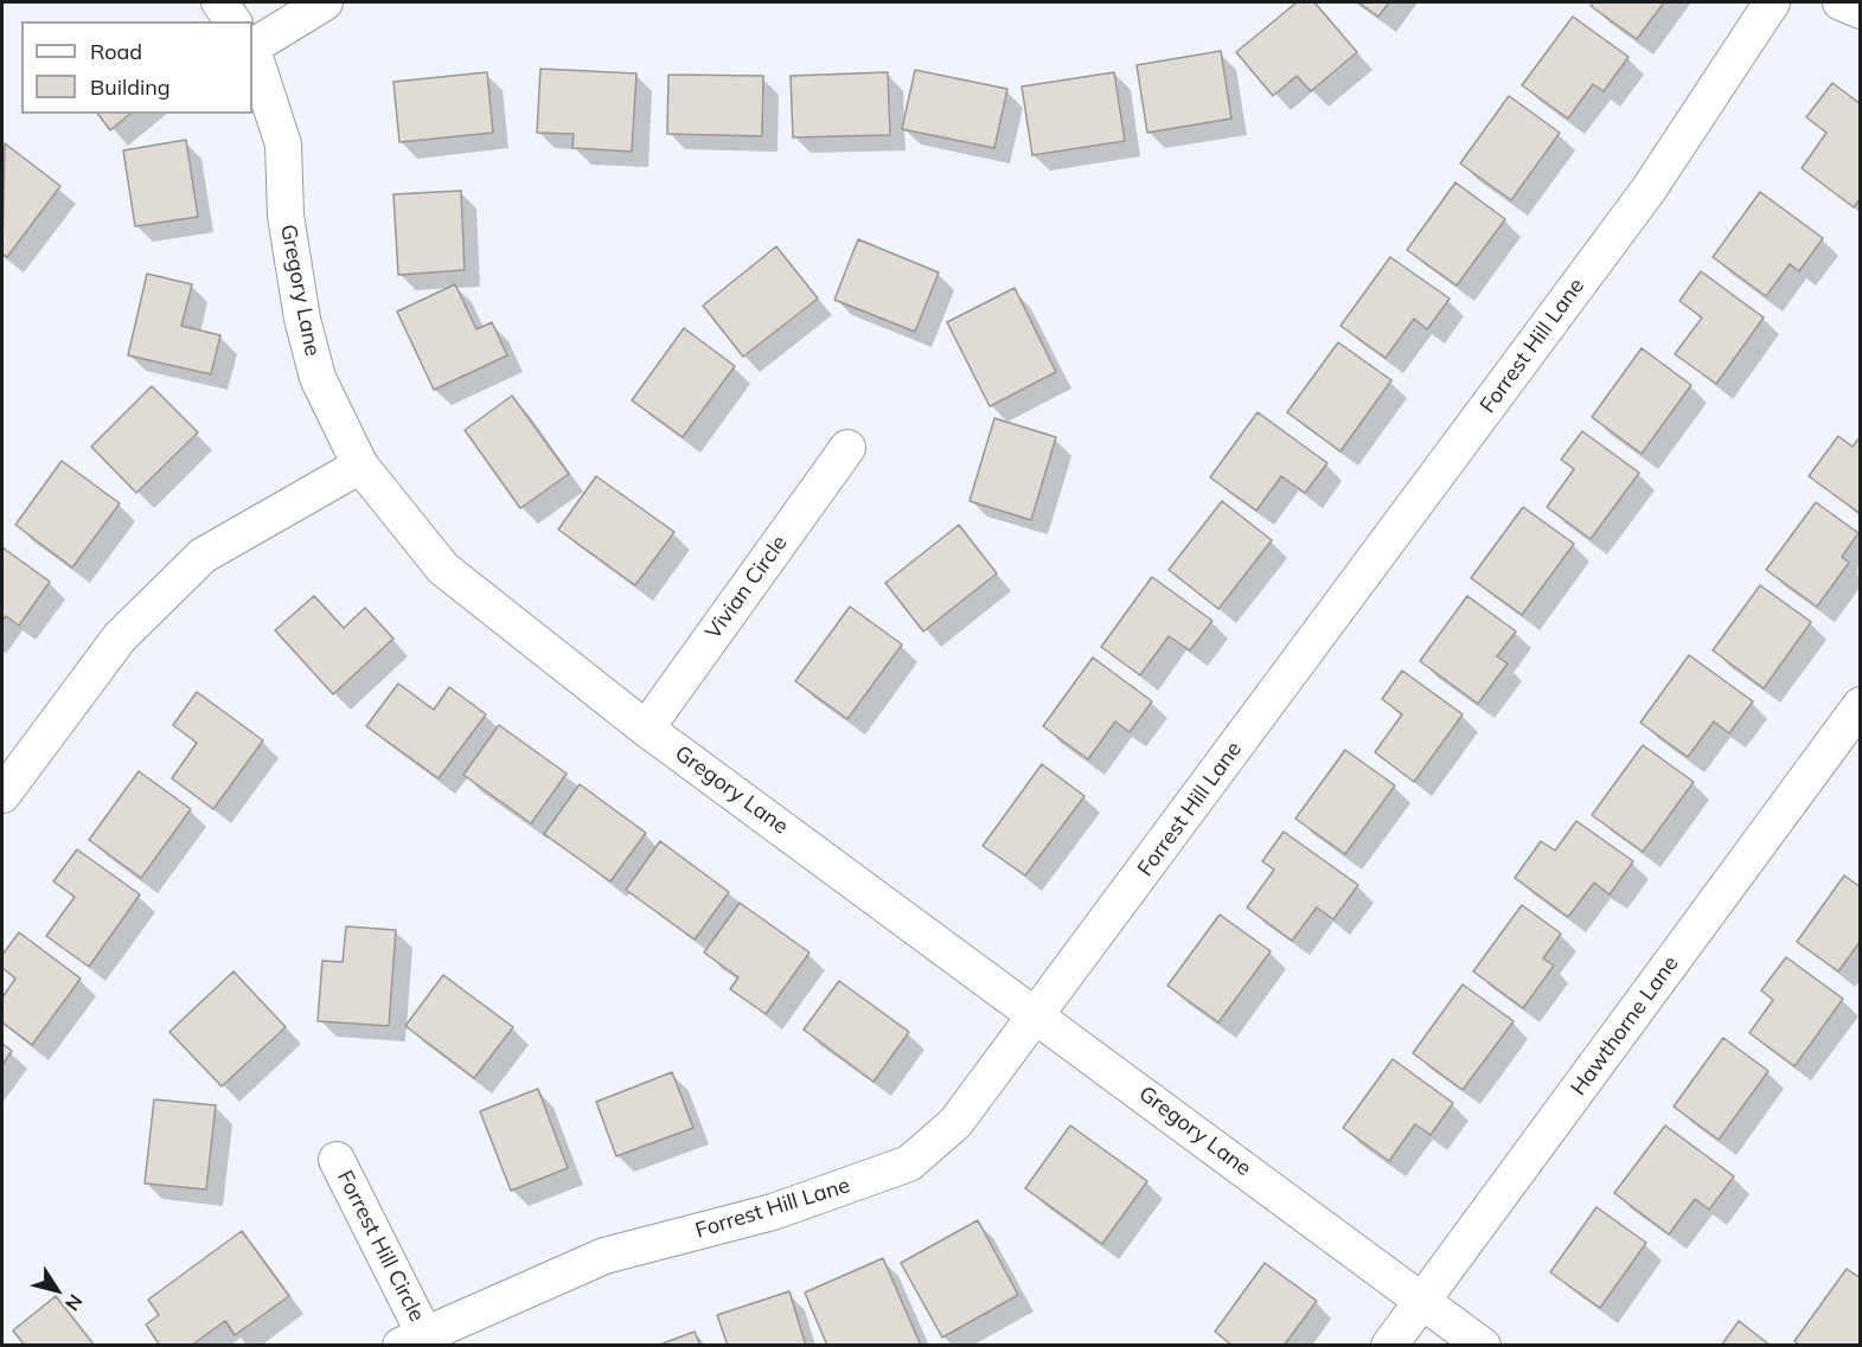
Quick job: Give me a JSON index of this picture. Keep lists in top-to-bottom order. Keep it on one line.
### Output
{"streets":{"street":["Gregory Lane","Forrest Hill Lane","Vivian Circle","Hawthorne Lane","Forrest Hill Circle"]},"crossings":[["Gregory Lane","Forrest Hill Lane"],["Gregory Lane","Vivian Circle"],["Gregory Lane","Hawthorne Lane"],["Forrest Hill Lane","Forrest Hill Circle"]],"legend":["Road","Building"],"north":"bottom right"}
